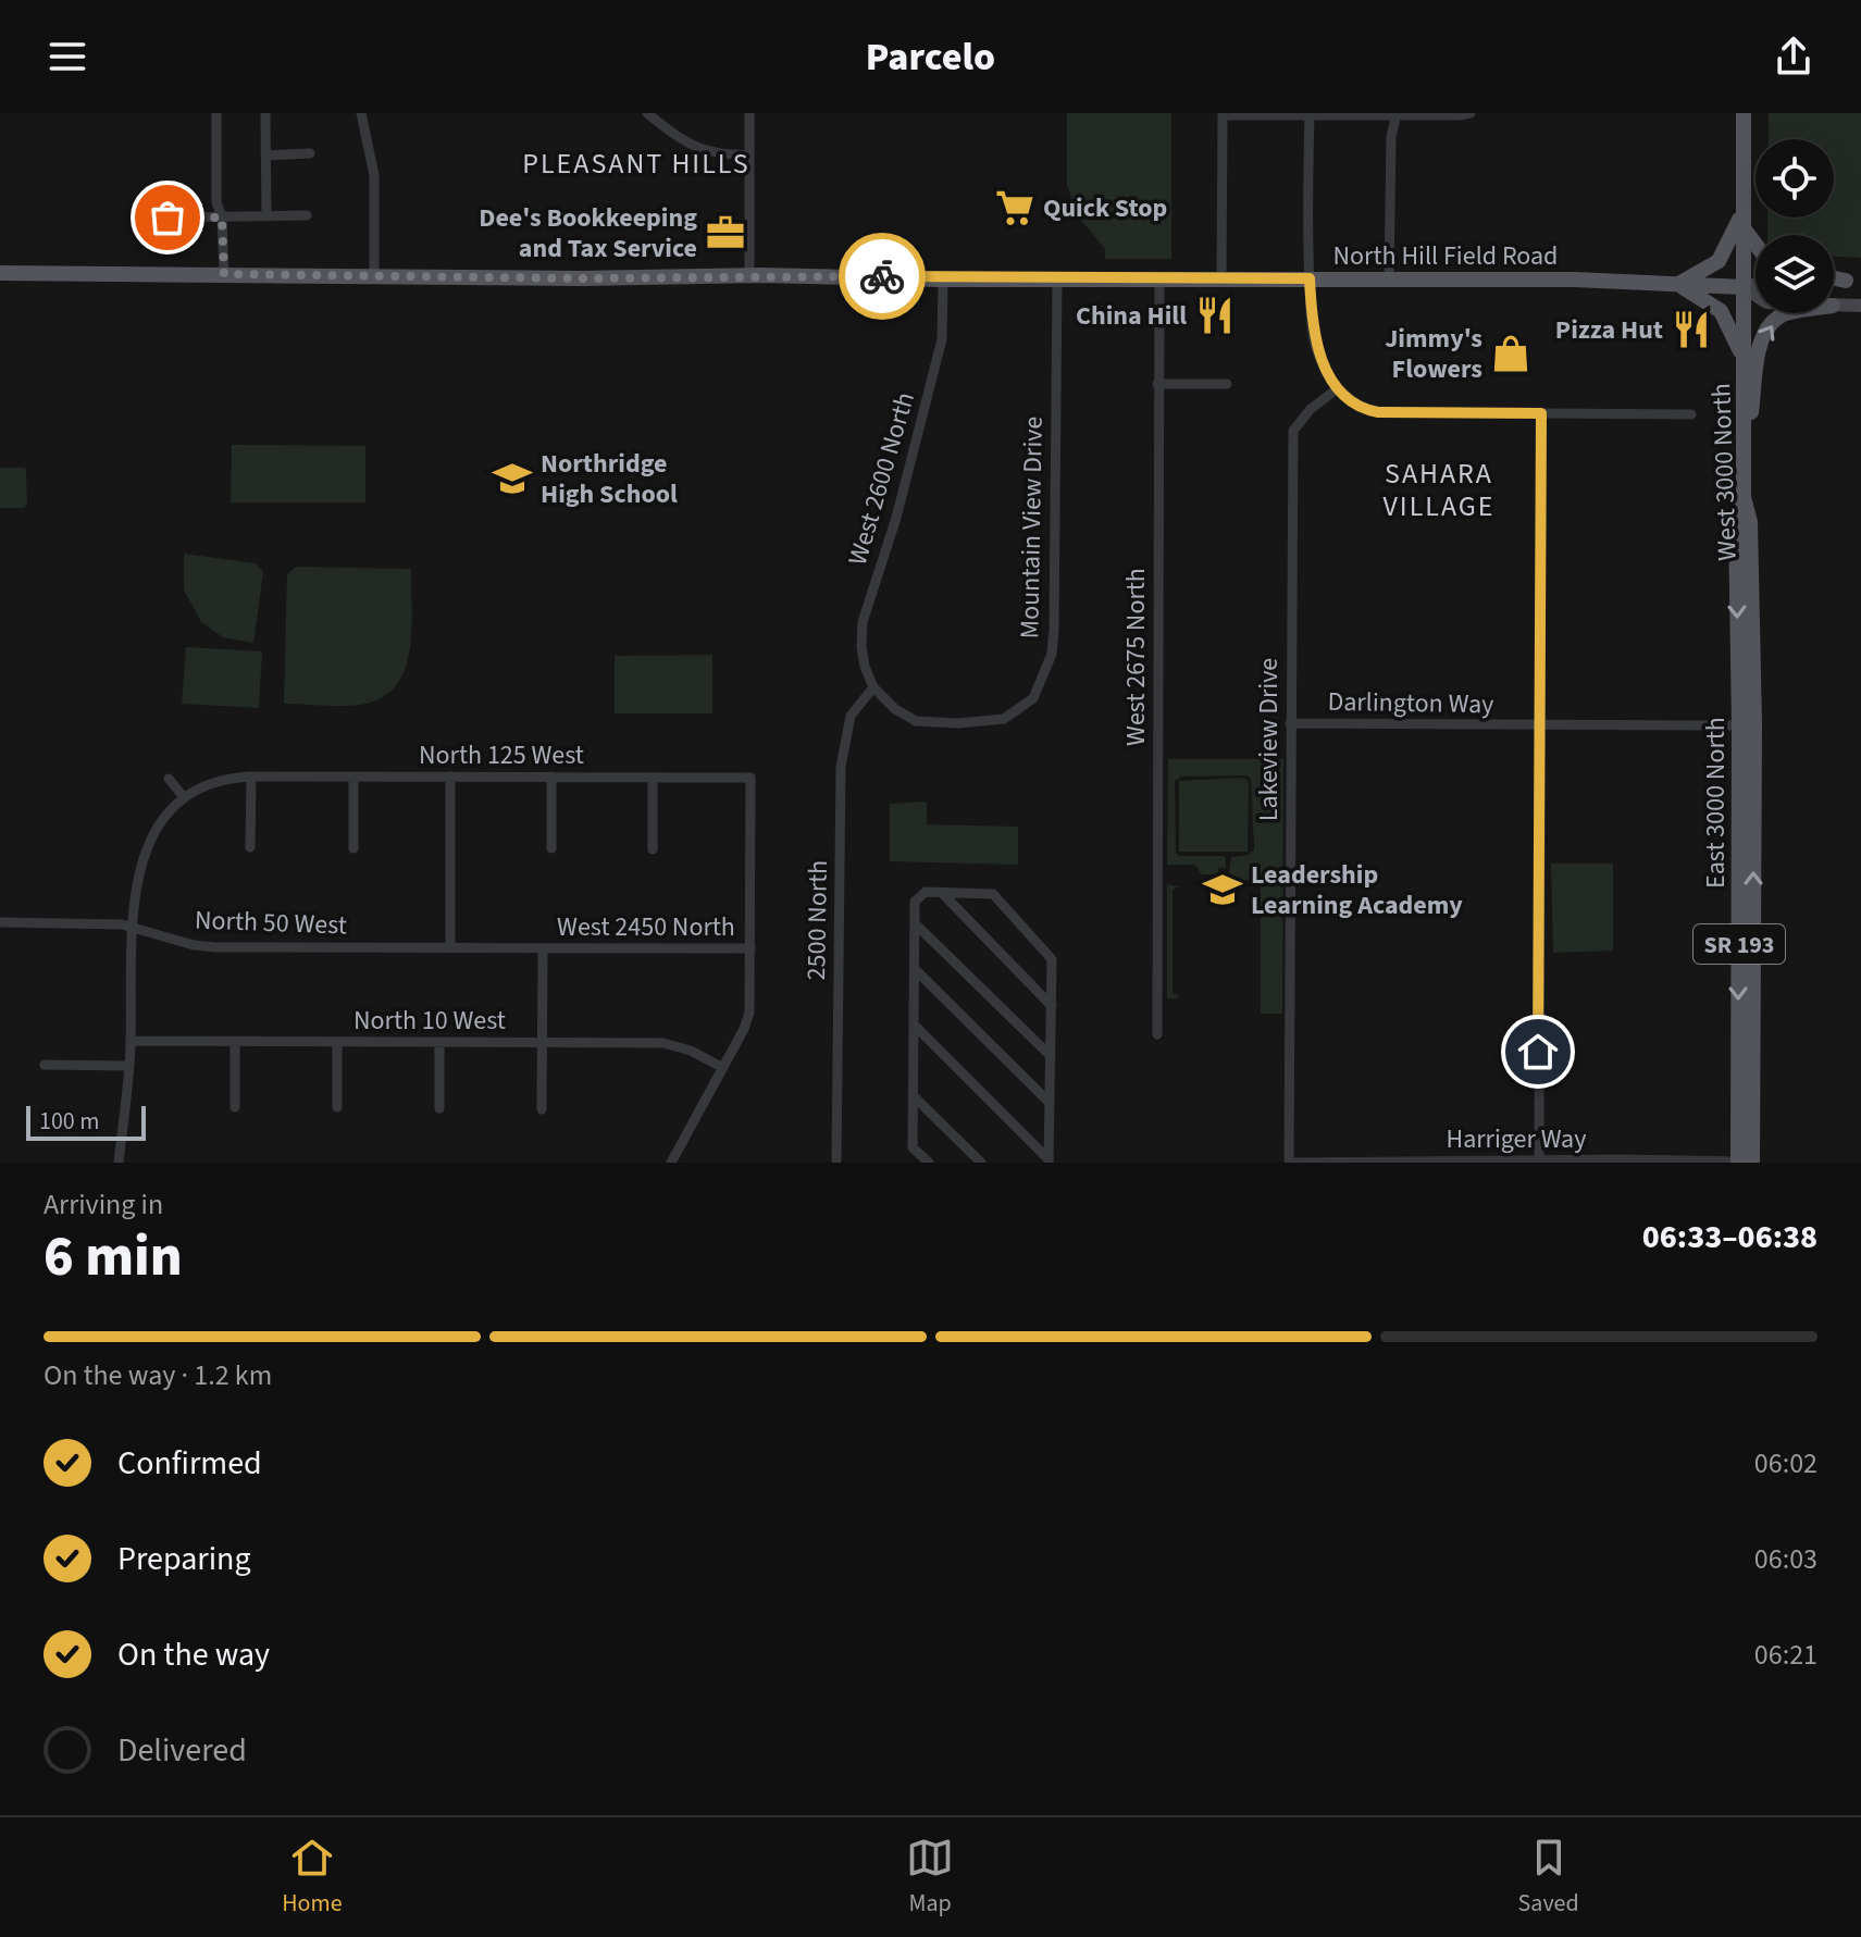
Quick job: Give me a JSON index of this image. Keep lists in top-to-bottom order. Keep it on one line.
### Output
{"streets":{"main road":["North Hill Field Road","West 3000 North","East 3000 North","SR 193"],"street":["West 2600 North","Mountain View Drive","West 2675 North","Darlington Way","Lakeview Drive","North 125 West","2500 North","North 50 West","West 2450 North","North 10 West","Harriger Way"]},"crossings":[["North Hill Field Road","West 3000 North"],["North Hill Field Road","West 2600 North"],["North Hill Field Road","Mountain View Drive"],["North Hill Field Road","West 2675 North"],["West 3000 North","Darlington Way"],["West 3000 North","East 3000 North"],["West 2600 North","Mountain View Drive"],["West 2600 North","2500 North"],["Mountain View Drive","2500 North"],["Darlington Way","Lakeview Drive"],["Darlington Way","East 3000 North"],["Lakeview Drive","Harriger Way"],["North 125 West","West 2450 North"],["East 3000 North","Harriger Way"],["North 50 West","West 2450 North"],["West 2450 North","North 10 West"]],"districts":["PLEASANT HILLS","SAHARA VILLAGE"],"places":{"supermarket":["Quick Stop"],"office":["Dee's Bookkeeping and Tax Service"],"restaurant":["China Hill","Pizza Hut"],"shop":["Jimmy's Flowers"],"school or university":["Northridge High School","Leadership Learning Academy"]},"scale_bar":"100 m","page":{"header":"Parcelo","scale":"100 m","heading":["6 min","Arriving in","06:33–06:38"],"bar":"On the way · 1.2 km","list":[["Confirmed","06:02"],["Preparing","06:03"],["On the way","06:21"],"Delivered"],"tabs":["Home","Map","Saved"]}}
